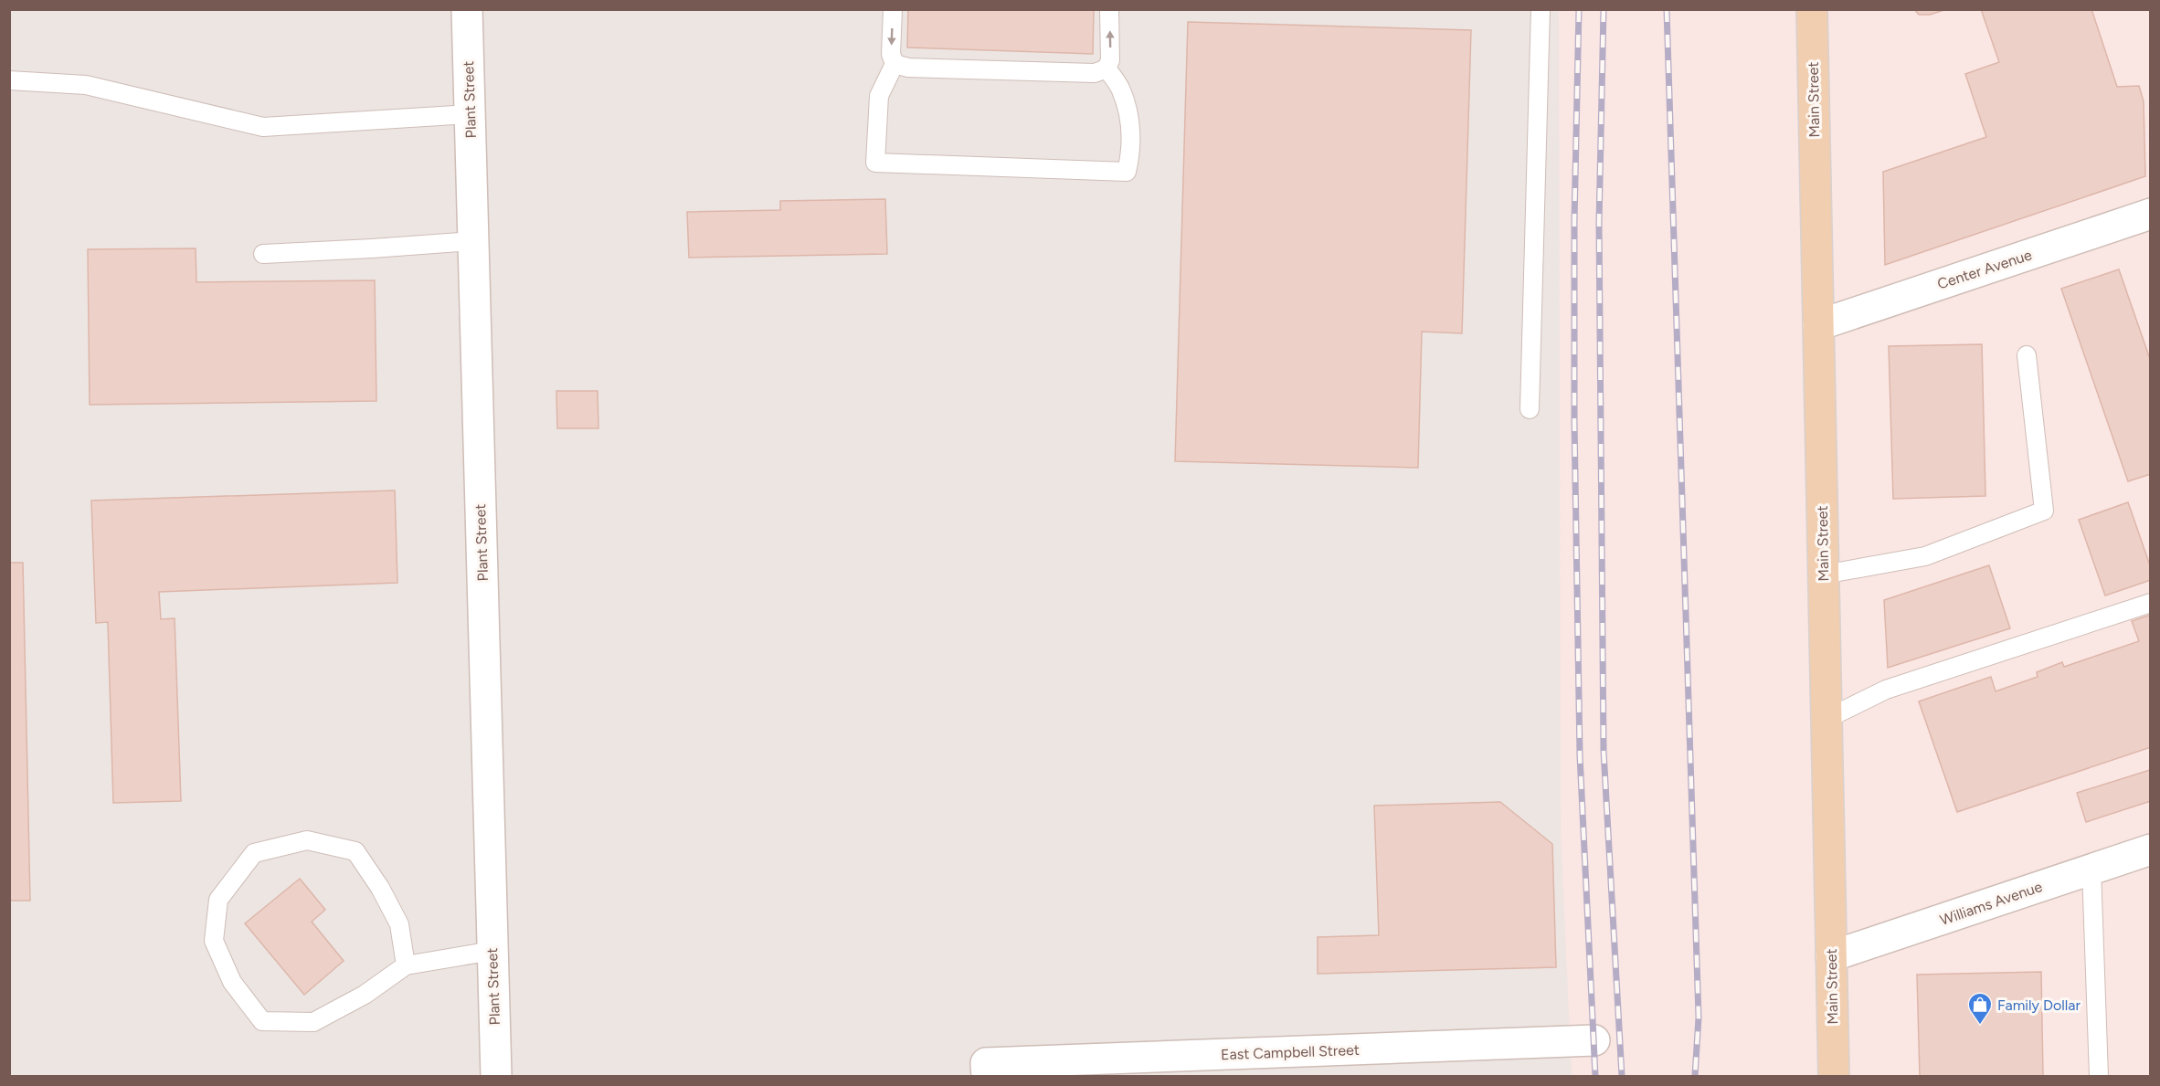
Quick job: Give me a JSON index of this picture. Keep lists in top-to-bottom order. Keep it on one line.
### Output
{"streets":{"main road":["Main Street"],"street":["Plant Street","Center Avenue","Williams Avenue","East Campbell Street"]},"crossings":[["Main Street","Center Avenue"],["Main Street","Williams Avenue"]],"places":{"shop":["Family Dollar"]}}
